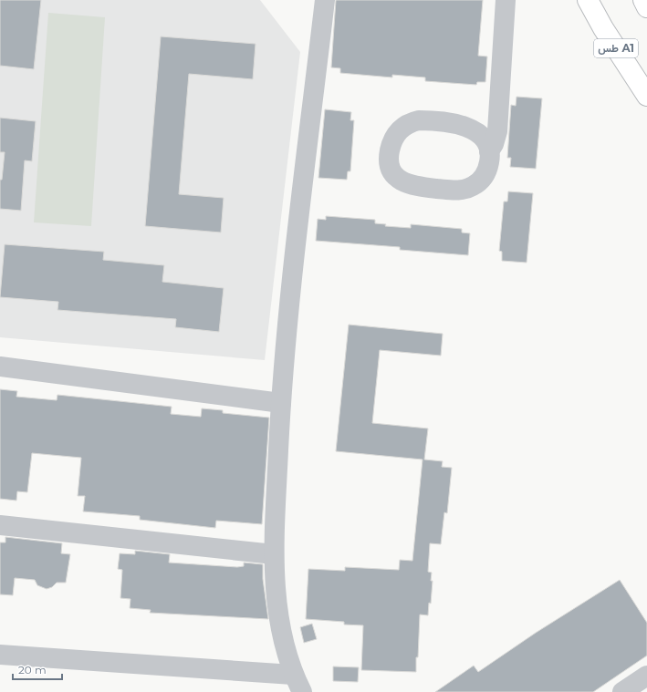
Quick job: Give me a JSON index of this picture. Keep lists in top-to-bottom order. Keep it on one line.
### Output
{"streets":{"highway":["طس A1"]},"scale_bar":"20 m"}
